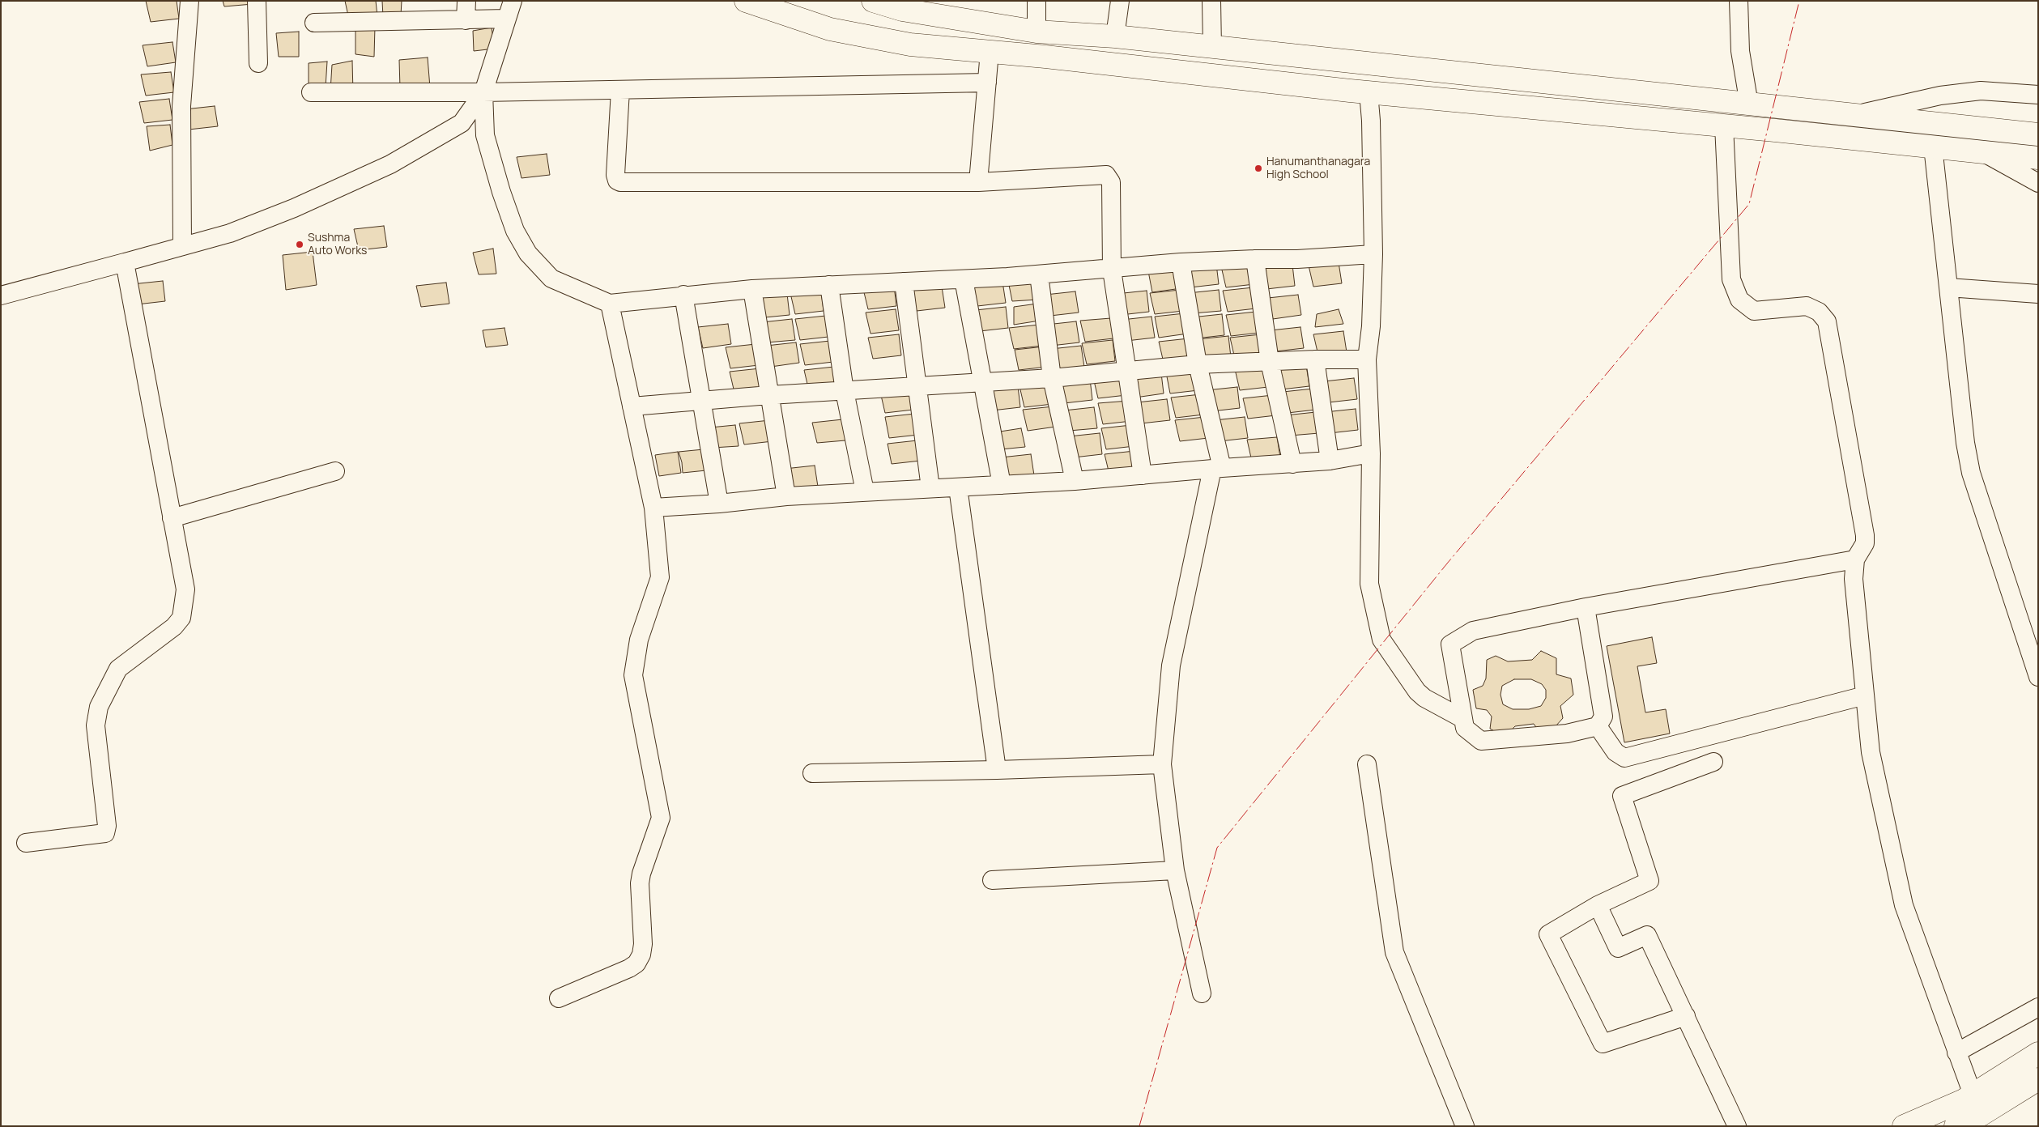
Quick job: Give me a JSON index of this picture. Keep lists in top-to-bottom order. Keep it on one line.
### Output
{"places":["Hanumanthanagara High School","Sushma Auto Works"]}
